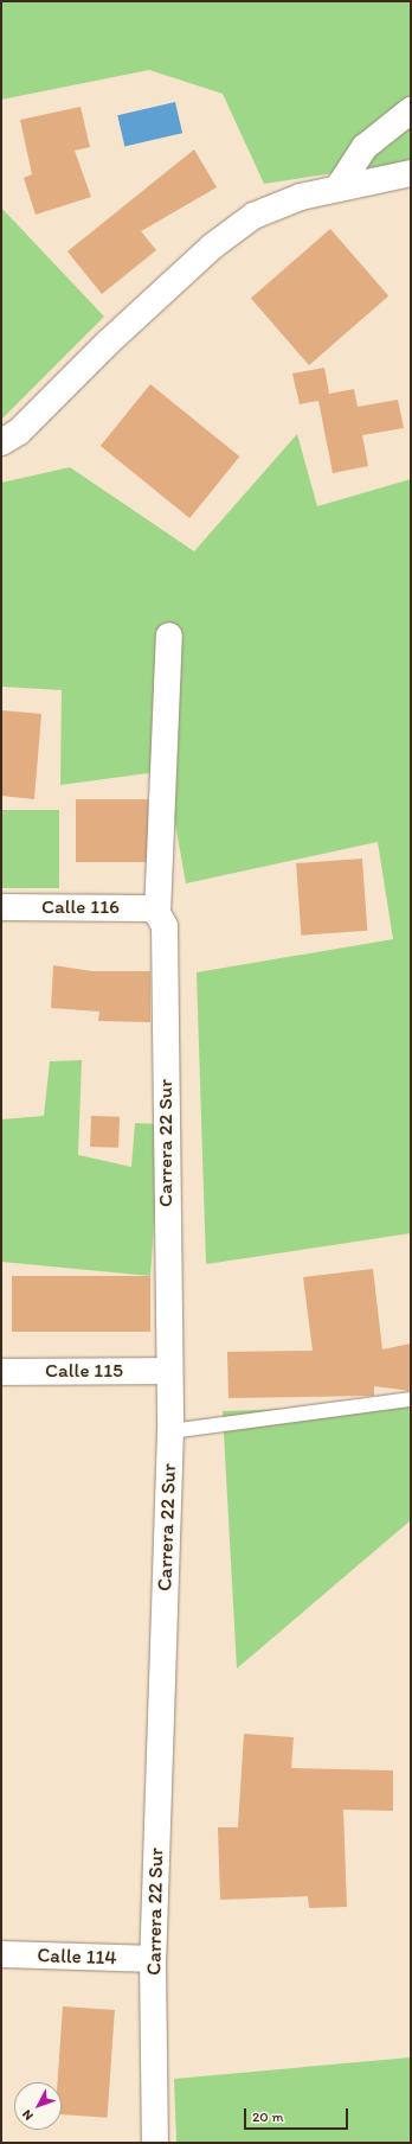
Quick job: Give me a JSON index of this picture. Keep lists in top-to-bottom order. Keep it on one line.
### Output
{"streets":{"street":["Calle 116","Carrera 22 Sur","Calle 115","Calle 114"]},"crossings":[["Calle 116","Carrera 22 Sur"],["Carrera 22 Sur","Calle 115"],["Carrera 22 Sur","Calle 114"]],"scale_bar":"20 m","north":"bottom left"}
